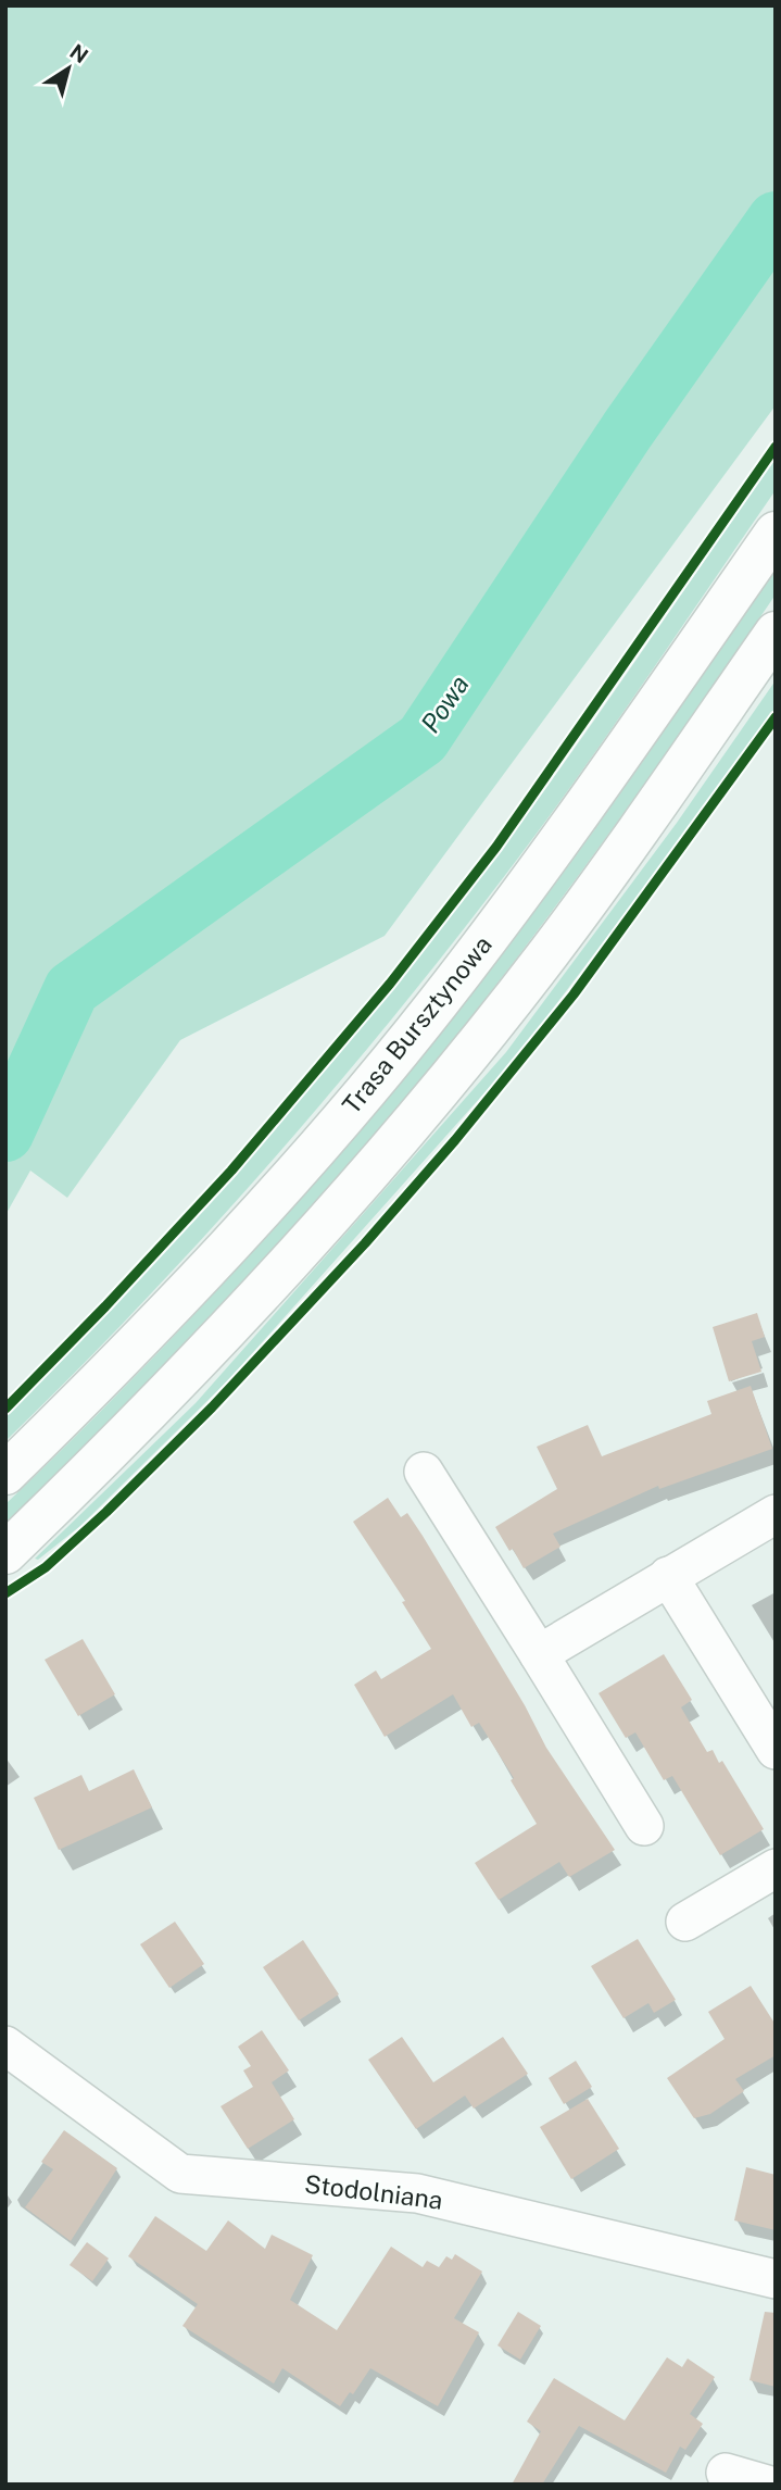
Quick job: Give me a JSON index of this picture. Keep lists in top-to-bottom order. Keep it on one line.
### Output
{"streets":{"main road":["Trasa Bursztynowa"],"street":["Stodolniana"]},"water":["Powa"],"north":"top right"}
